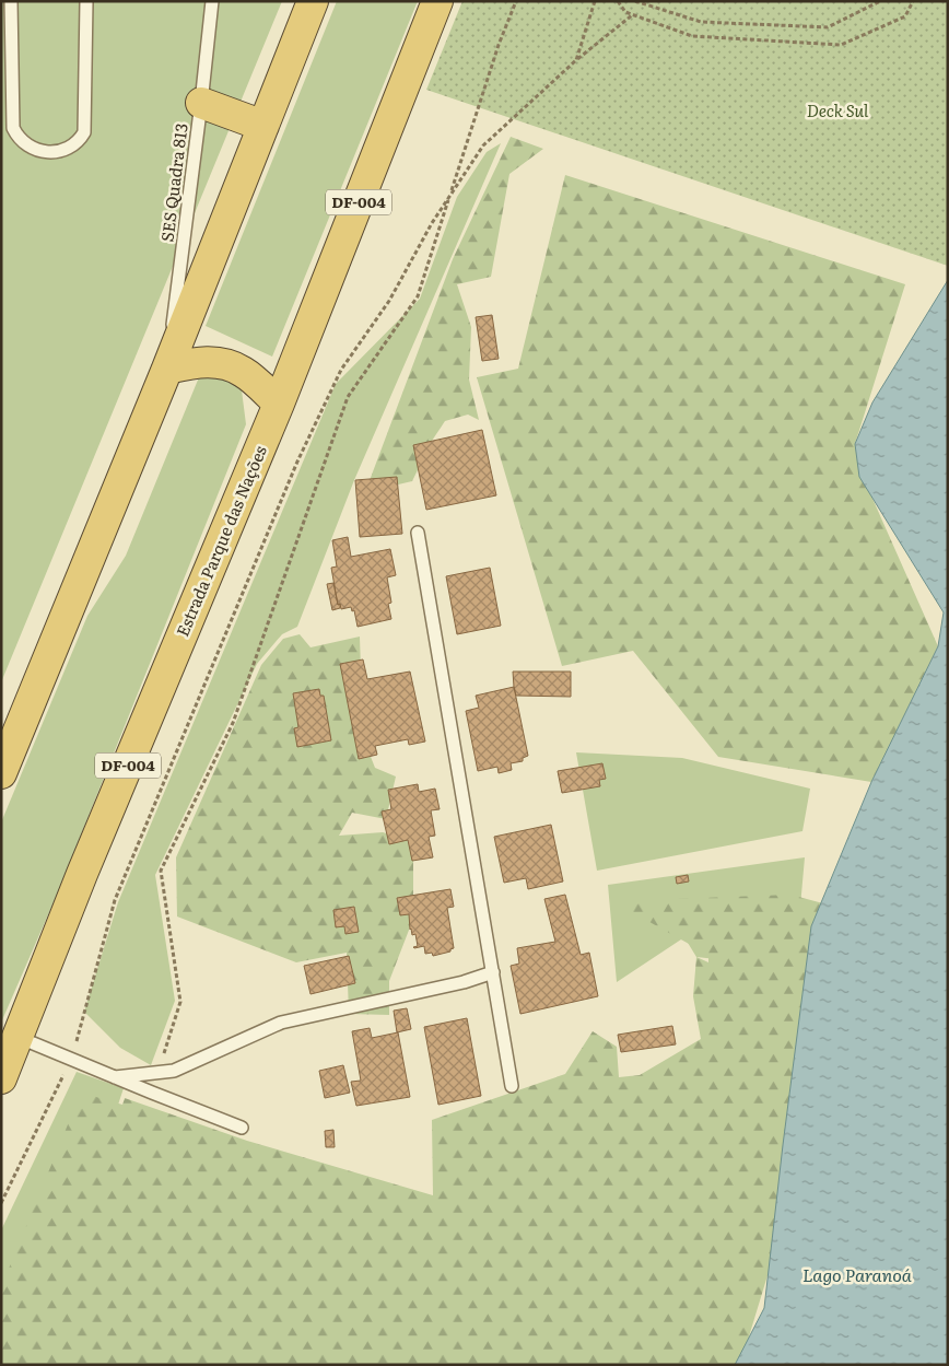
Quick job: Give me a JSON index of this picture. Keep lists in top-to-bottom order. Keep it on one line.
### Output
{"streets":{"highway":["DF-004","Estrada Parque das Nações"],"lane":["SES Quadra 813"]},"water":["Lago Paranoá"],"parks":["Deck Sul"]}
